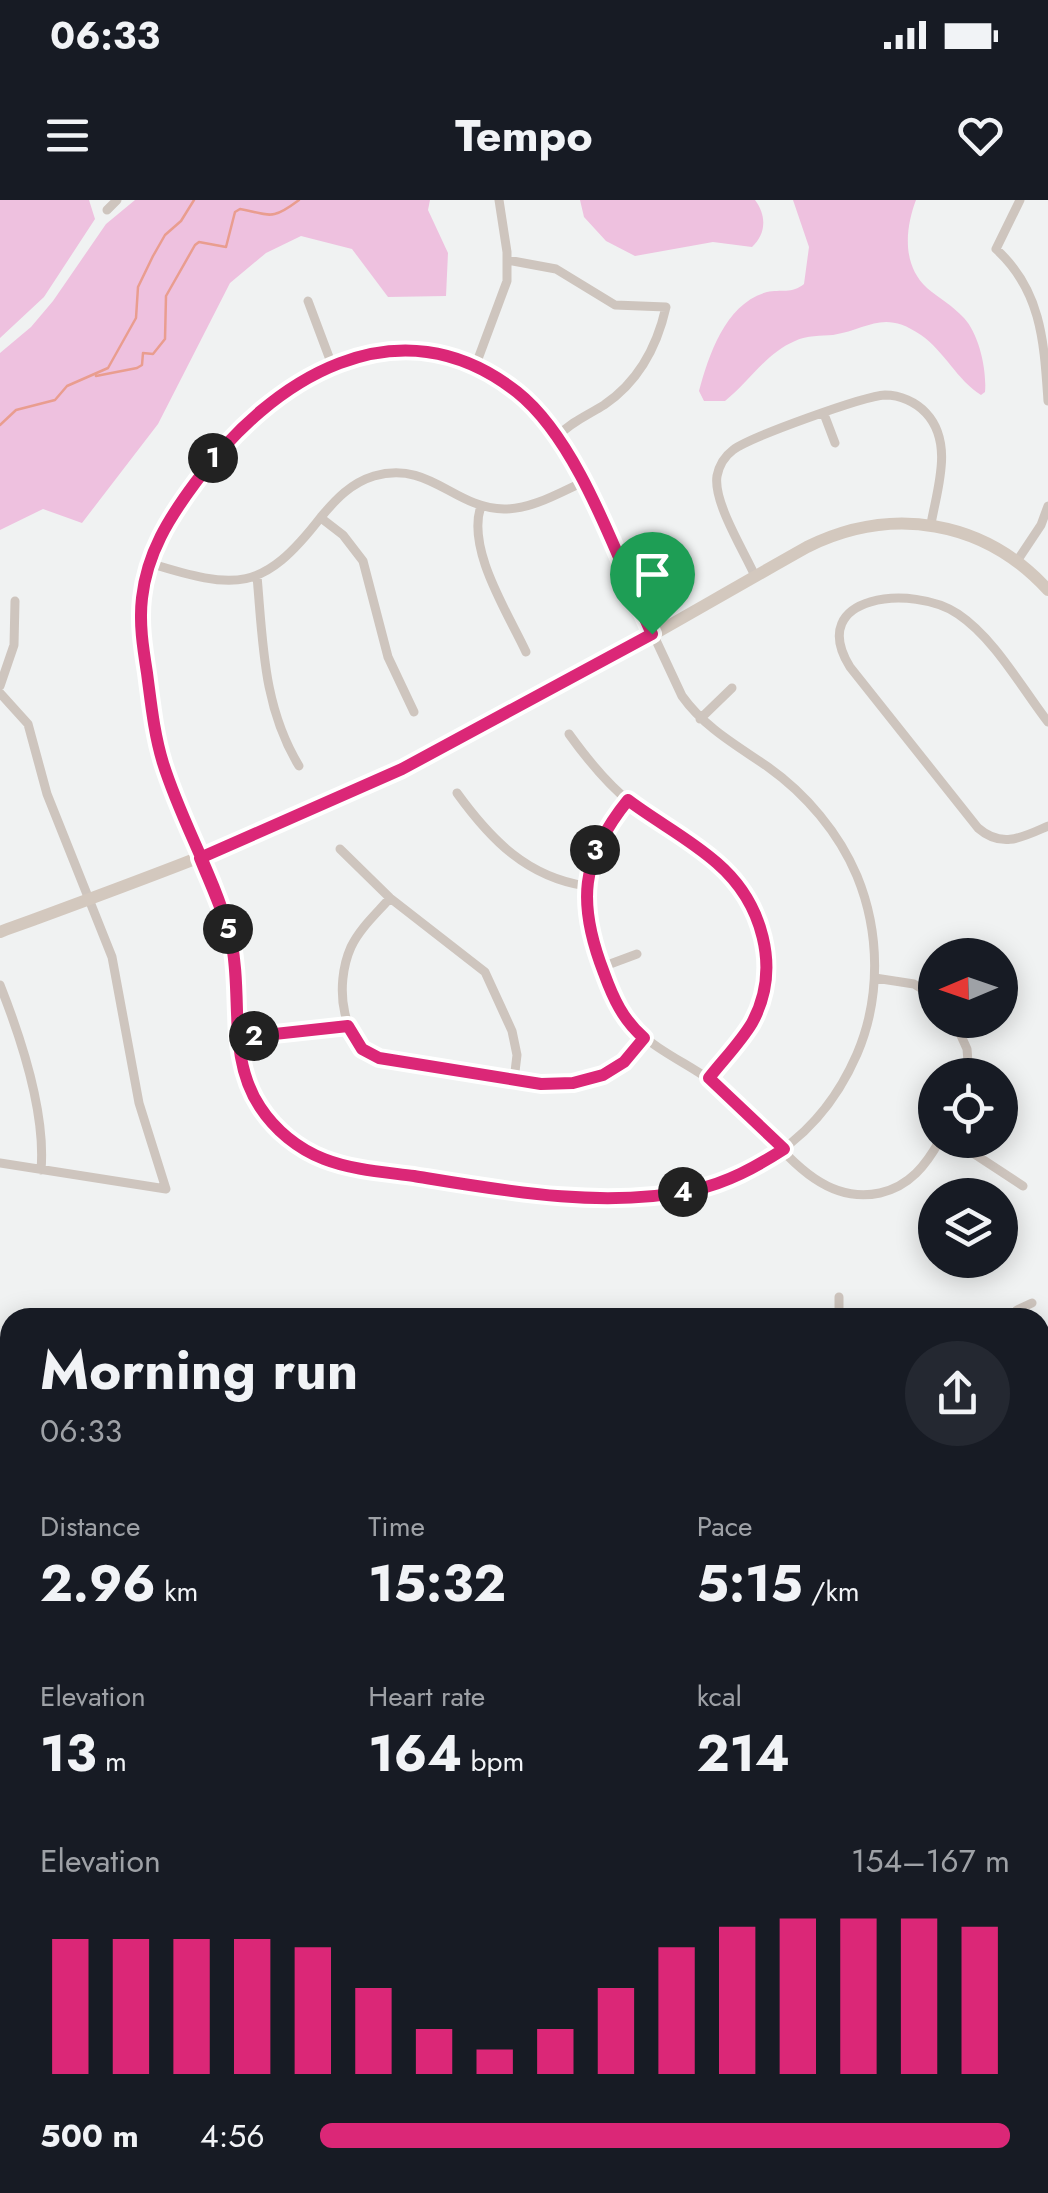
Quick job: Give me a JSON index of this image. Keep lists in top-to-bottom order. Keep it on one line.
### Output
{"north":"left","page":{"status":"06:33","header":"Tempo","pins":["1","3","5","2","4"],"heading":["Morning run","06:33"],"stats":[["Distance","2.96 km"],["Time","15:32"],["Pace","5:15 /km"],["Elevation","13 m"],["Heart rate","164 bpm"],["kcal","214"]],"chart":["Elevation","154–167 m"],"list":[{"name":"500 m","note":"4:56"}]}}
